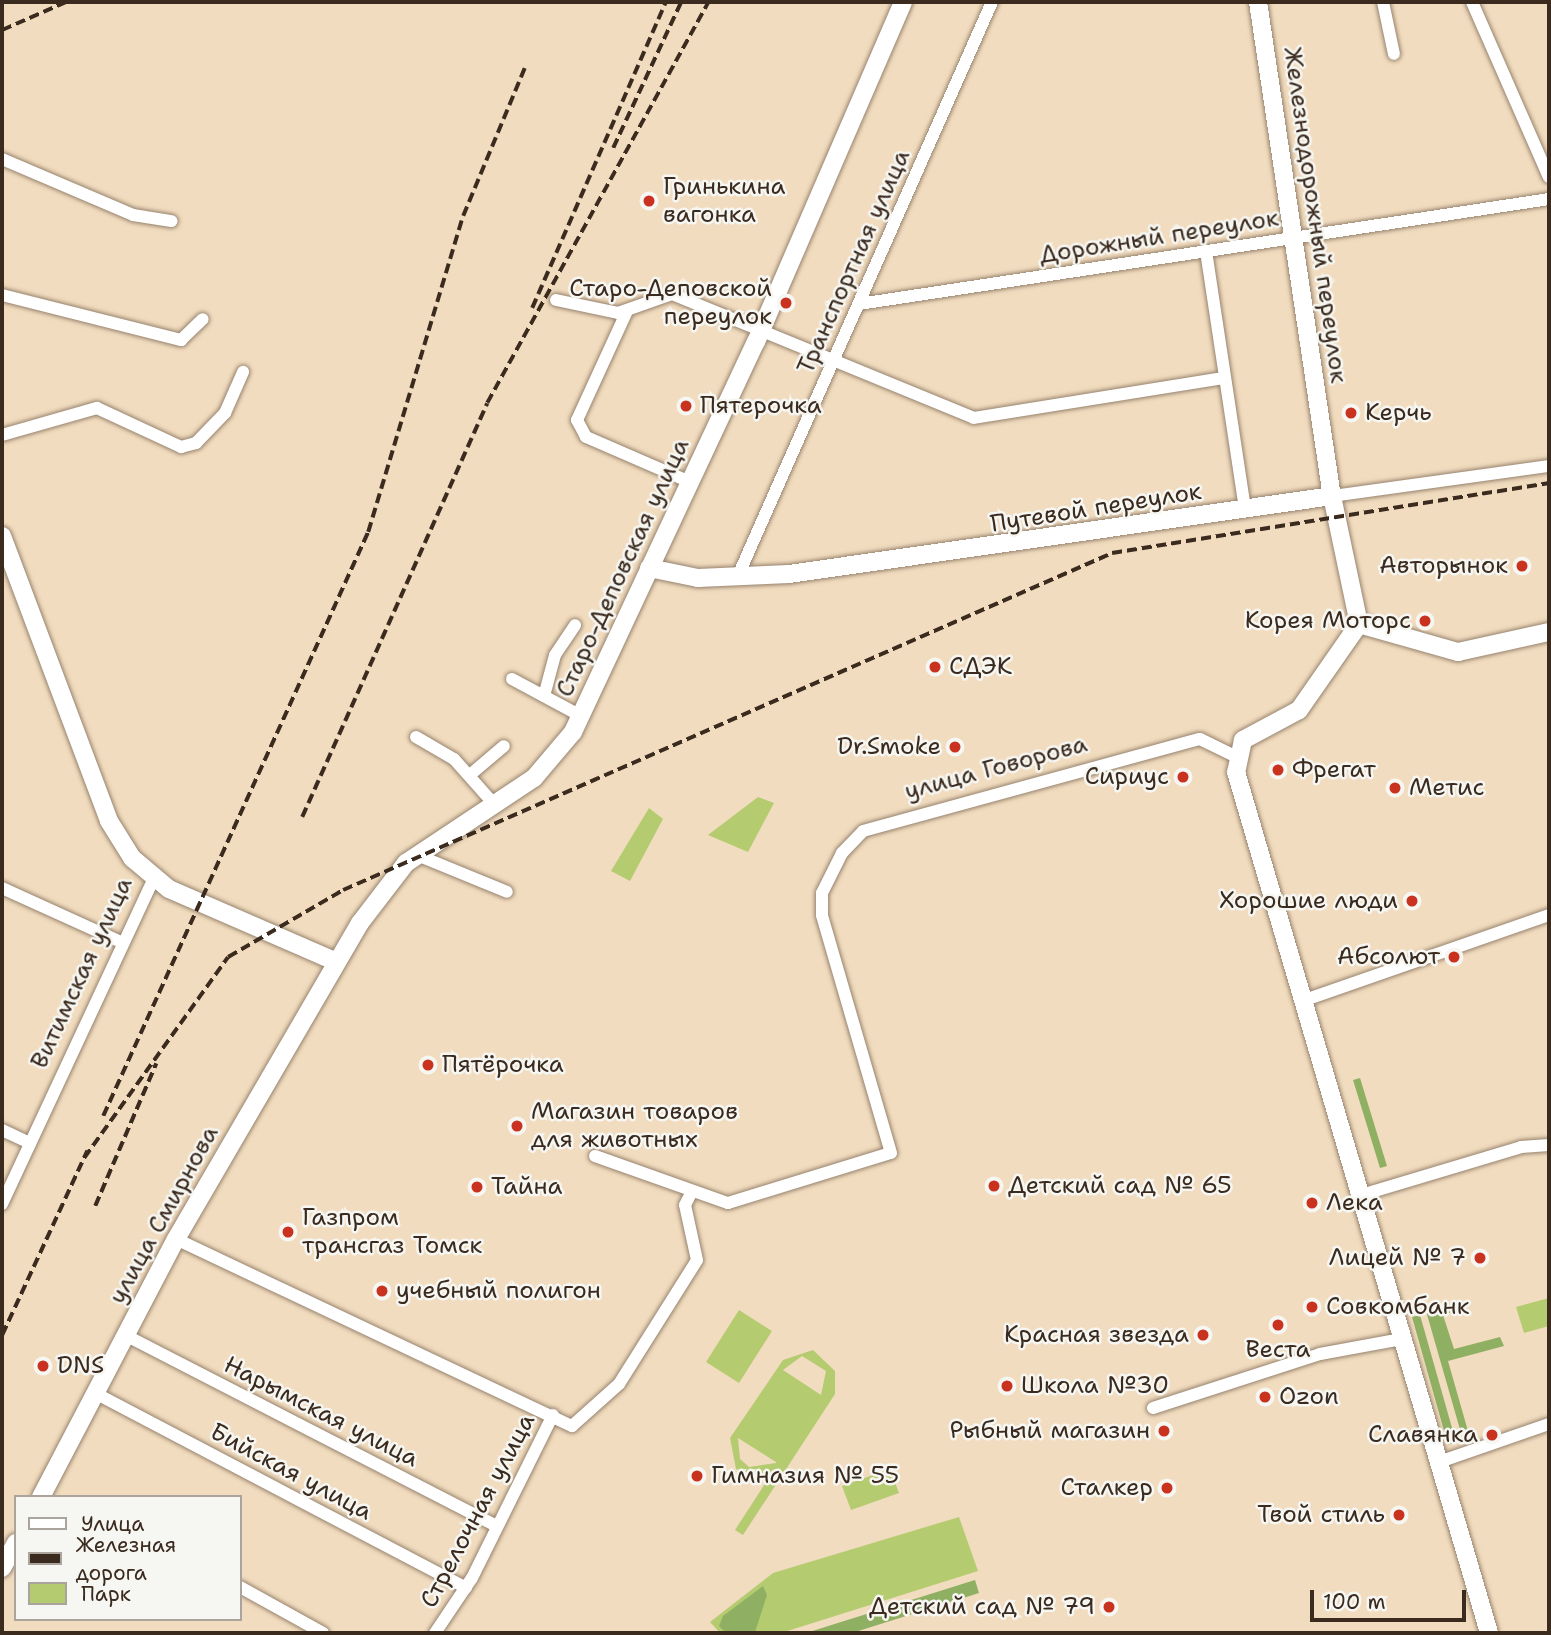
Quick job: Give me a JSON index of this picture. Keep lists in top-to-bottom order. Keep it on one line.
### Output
{"streets":{"street":["Железнодорожный переулок","Дорожный переулок","Транспортная улица","Путевой переулок","Старо-Деповская улица","улица Говорова","Витимская улица","улица Смирнова","Нарымская улица","Бийская улица","Стрелочная улица"]},"crossings":[["Железнодорожный переулок","Дорожный переулок"],["Железнодорожный переулок","Путевой переулок"],["Дорожный переулок","Транспортная улица"],["Транспортная улица","Путевой переулок"],["Путевой переулок","Старо-Деповская улица"],["Старо-Деповская улица","улица Смирнова"],["улица Говорова","Стрелочная улица"],["улица Смирнова","Нарымская улица"],["улица Смирнова","Бийская улица"],["Нарымская улица","Стрелочная улица"],["Бийская улица","Стрелочная улица"]],"places":["Гринькина вагонка","Старо-Деповской переулок","Пятерочка","Керчь","Авторынок","Корея Моторс","СДЭК","Dr.Smoke","Фрегат","Сириус","Метис","Хорошие люди","Абсолют","Пятёрочка","Магазин товаров для животных","Детский сад № 65","Тайна","Лека","Газпром трансгаз Томск","Лицей № 7","учебный полигон","Совкомбанк","Веста","Красная звезда","DNS","Школа №30","Ozon","Рыбный магазин","Славянка","Гимназия № 55","Сталкер","Твой стиль","Детский сад № 79"],"legend":["Улица","Железная дорога","Парк"],"scale_bar":"100 m"}
